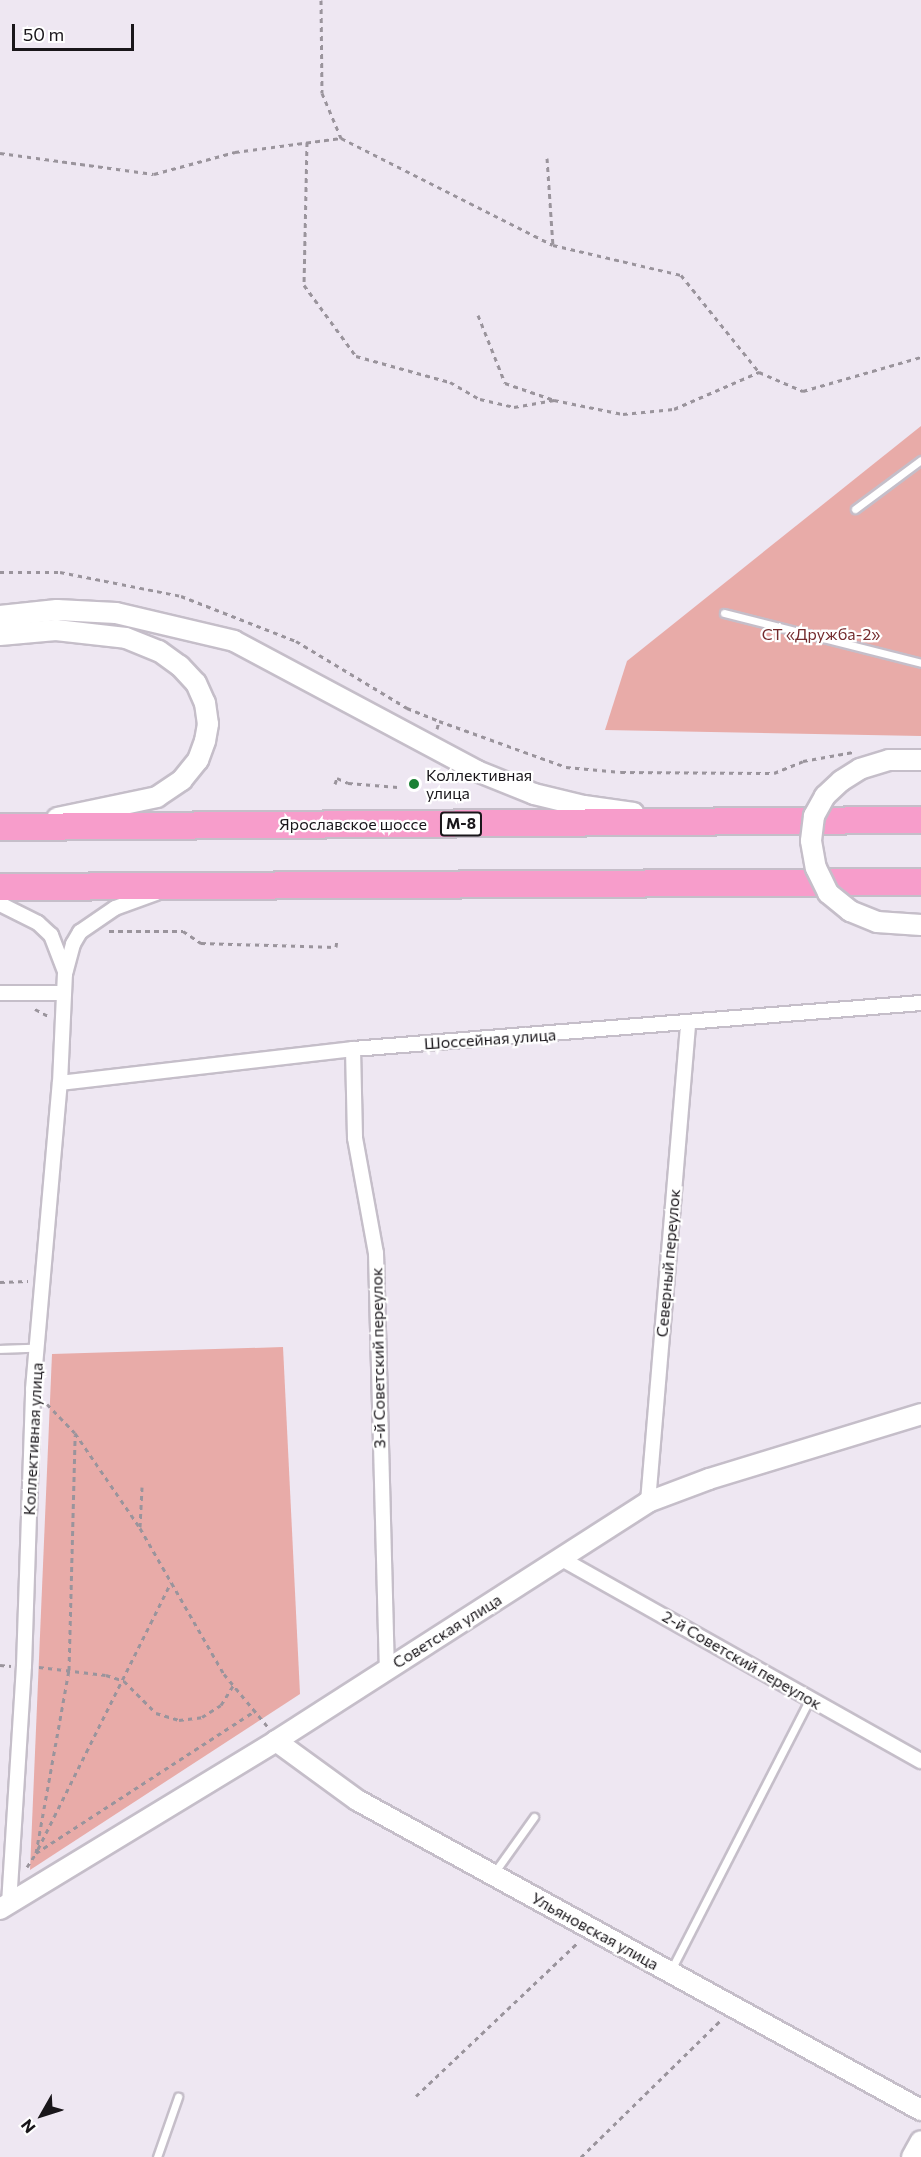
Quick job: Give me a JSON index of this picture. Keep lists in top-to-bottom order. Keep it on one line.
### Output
{"streets":{"highway":["Ярославское шоссе","М-8"],"street":["Шоссейная улица","Северный переулок","3-й Советский переулок","Коллективная улица","Советская улица","2-й Советский переулок","Ульяновская улица"]},"crossings":[["Шоссейная улица","Северный переулок"],["Шоссейная улица","3-й Советский переулок"],["Шоссейная улица","Коллективная улица"],["Северный переулок","Советская улица"],["3-й Советский переулок","Советская улица"],["Коллективная улица","Советская улица"],["Советская улица","2-й Советский переулок"],["Советская улица","Ульяновская улица"]],"parks":["СТ «Дружба-2»"],"places":["Коллективная улица"],"scale_bar":"50 m","north":"bottom left"}
